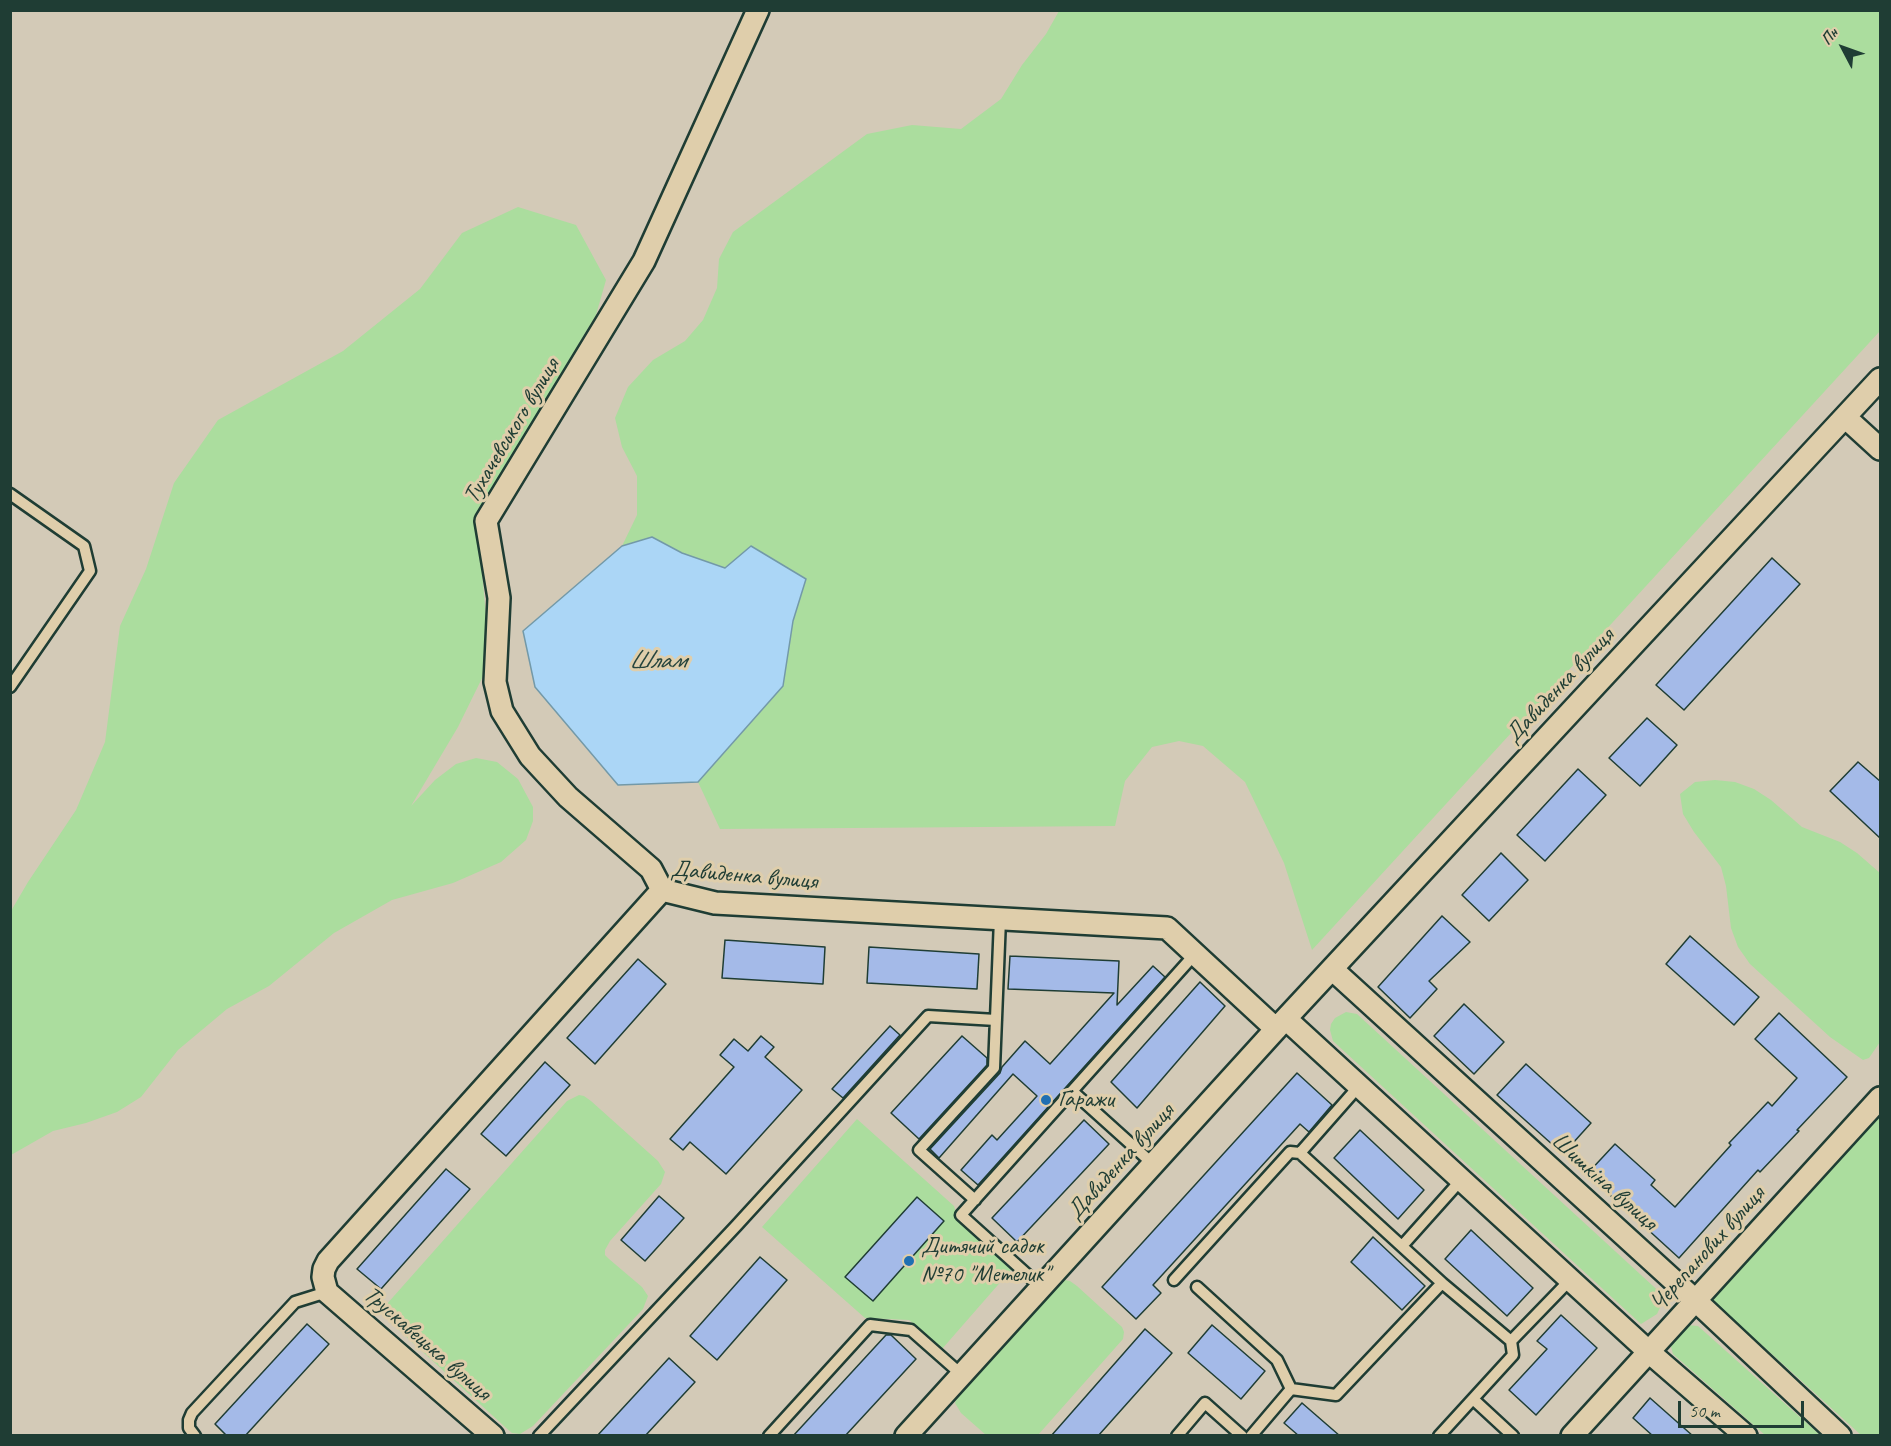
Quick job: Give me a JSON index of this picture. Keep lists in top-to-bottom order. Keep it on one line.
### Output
{"streets":{"street":["Тухачевського вулиця","Давиденка вулиця","Шишкiна вулиця","Черепанових вулиця","Трускавецька вулиця"]},"crossings":[["Тухачевського вулиця","Давиденка вулиця"],["Давиденка вулиця","Шишкiна вулиця"],["Давиденка вулиця","Трускавецька вулиця"],["Шишкiна вулиця","Черепанових вулиця"]],"water":["Шлам"],"places":["Гаражи","Дитячий садок №70 \"Метелик\""],"scale_bar":"50 m","north":"top left"}
